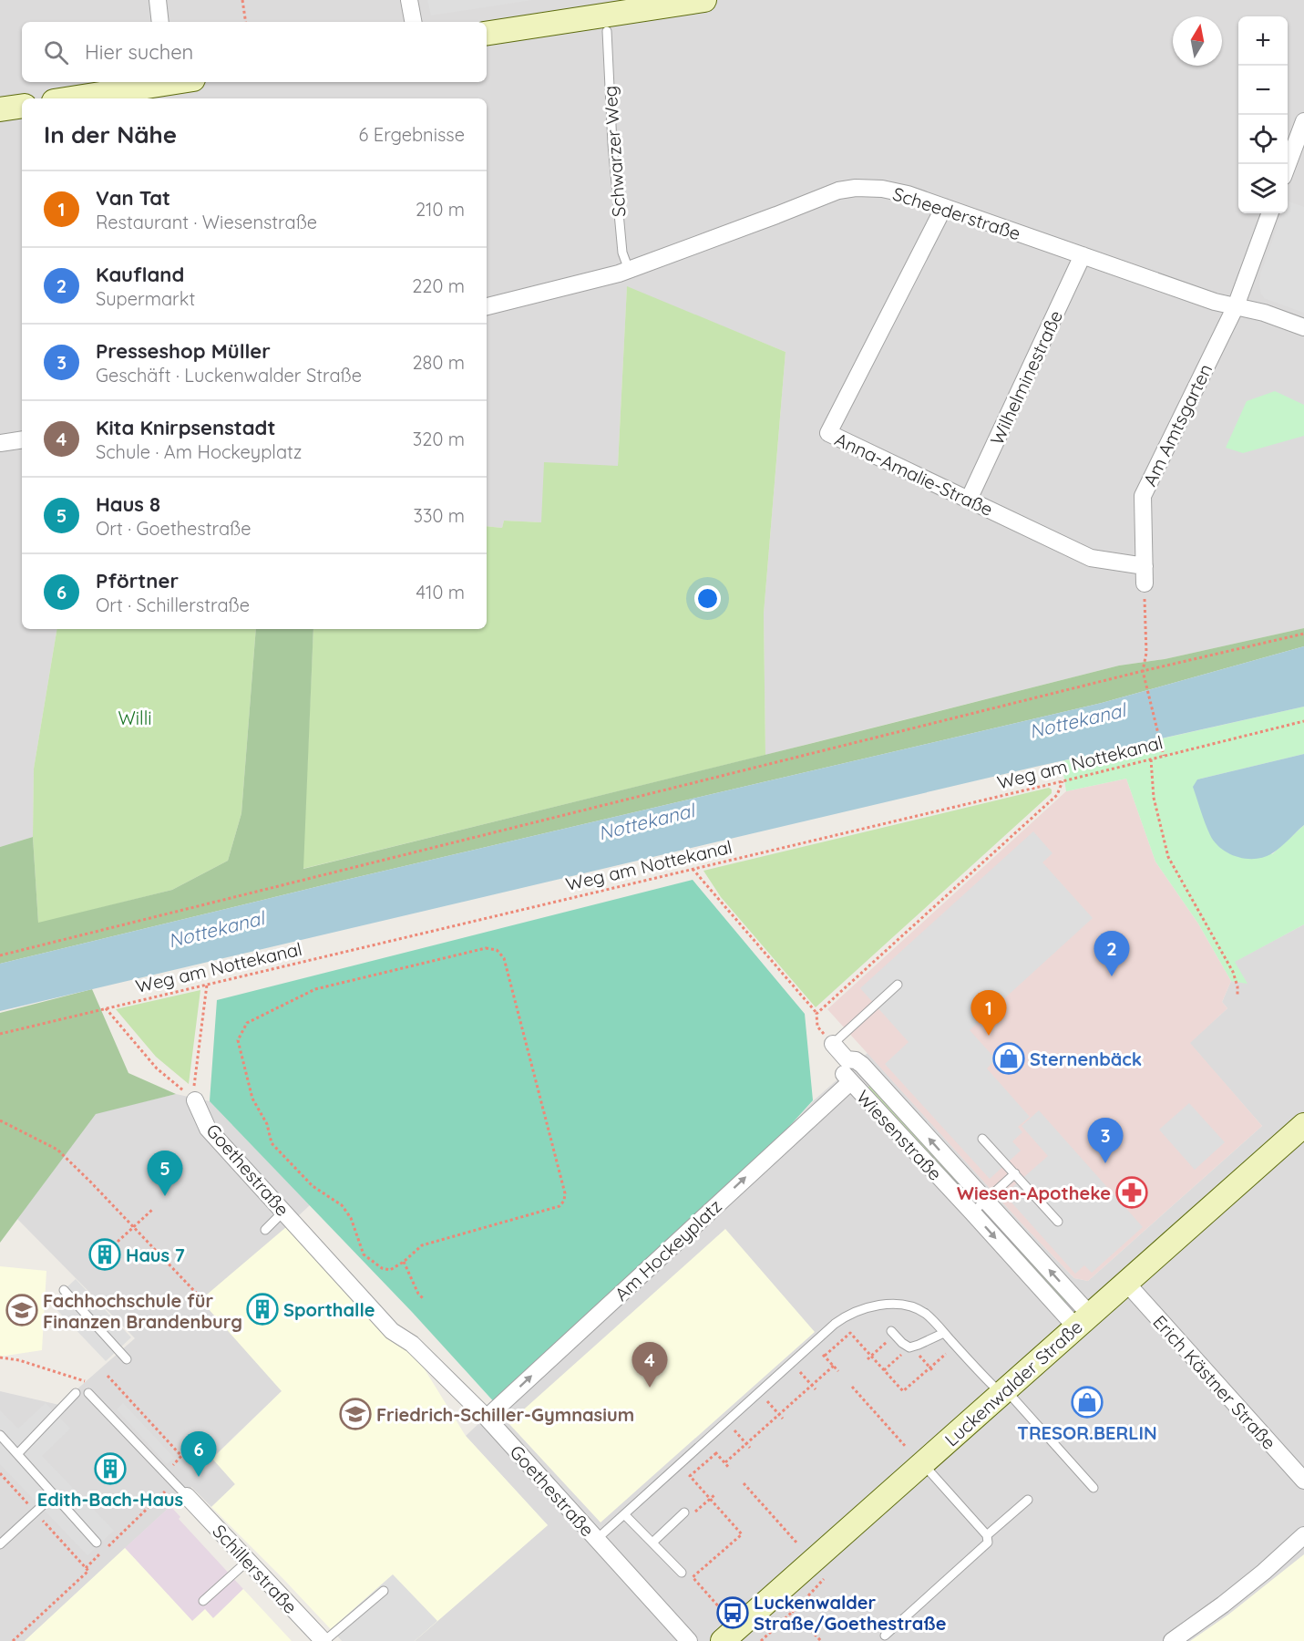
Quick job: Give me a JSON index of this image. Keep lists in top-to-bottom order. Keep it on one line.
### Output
{"streets":{"main road":["Luckenwalder Straße"],"street":["Scheederstraße","Wilhelminestraße","Am Amtsgarten","Anna-Amalie-Straße","Wiesenstraße","Goethestraße","Am Hockeyplatz","Erich Kästner Straße","Schillerstraße"],"lane":["Schwarzer Weg"],"path":["Weg am Nottekanal"]},"crossings":[["Schwarzer Weg","Scheederstraße"],["Scheederstraße","Wilhelminestraße"],["Scheederstraße","Am Amtsgarten"],["Scheederstraße","Anna-Amalie-Straße"],["Wilhelminestraße","Anna-Amalie-Straße"],["Am Amtsgarten","Anna-Amalie-Straße"],["Wiesenstraße","Am Hockeyplatz"],["Wiesenstraße","Luckenwalder Straße"],["Goethestraße","Am Hockeyplatz"],["Erich Kästner Straße","Luckenwalder Straße"]],"one_way":["Am Hockeyplatz"],"water":["Nottekanal"],"parks":["Willi"],"places":{"shop":["Sternenbäck","TRESOR.BERLIN"],"pharmacy":["Wiesen-Apotheke"],"building":["Haus 7","Sporthalle","Edith-Bach-Haus"],"school or university":["Fachhochschule für Finanzen Brandenburg","Friedrich-Schiller-Gymnasium"],"bus stop":["Luckenwalder Straße/Goethestraße"]},"north":"top","page":{"map_buttons":["+","−"],"search":"Hier suchen","heading":["In der Nähe","6 Ergebnisse"],"list":[{"mark":"1","name":"Van Tat","note":"Restaurant · Wiesenstraße","value":"210 m"},{"mark":"2","name":"Kaufland","note":"Supermarkt","value":"220 m"},{"mark":"3","name":"Presseshop Müller","note":"Geschäft · Luckenwalder Straße","value":"280 m"},{"mark":"4","name":"Kita Knirpsenstadt","note":"Schule · Am Hockeyplatz","value":"320 m"},{"mark":"5","name":"Haus 8","note":"Ort · Goethestraße","value":"330 m"},{"mark":"6","name":"Pförtner","note":"Ort · Schillerstraße","value":"410 m"}],"pins":["2","1","3","5","4","6"]}}
